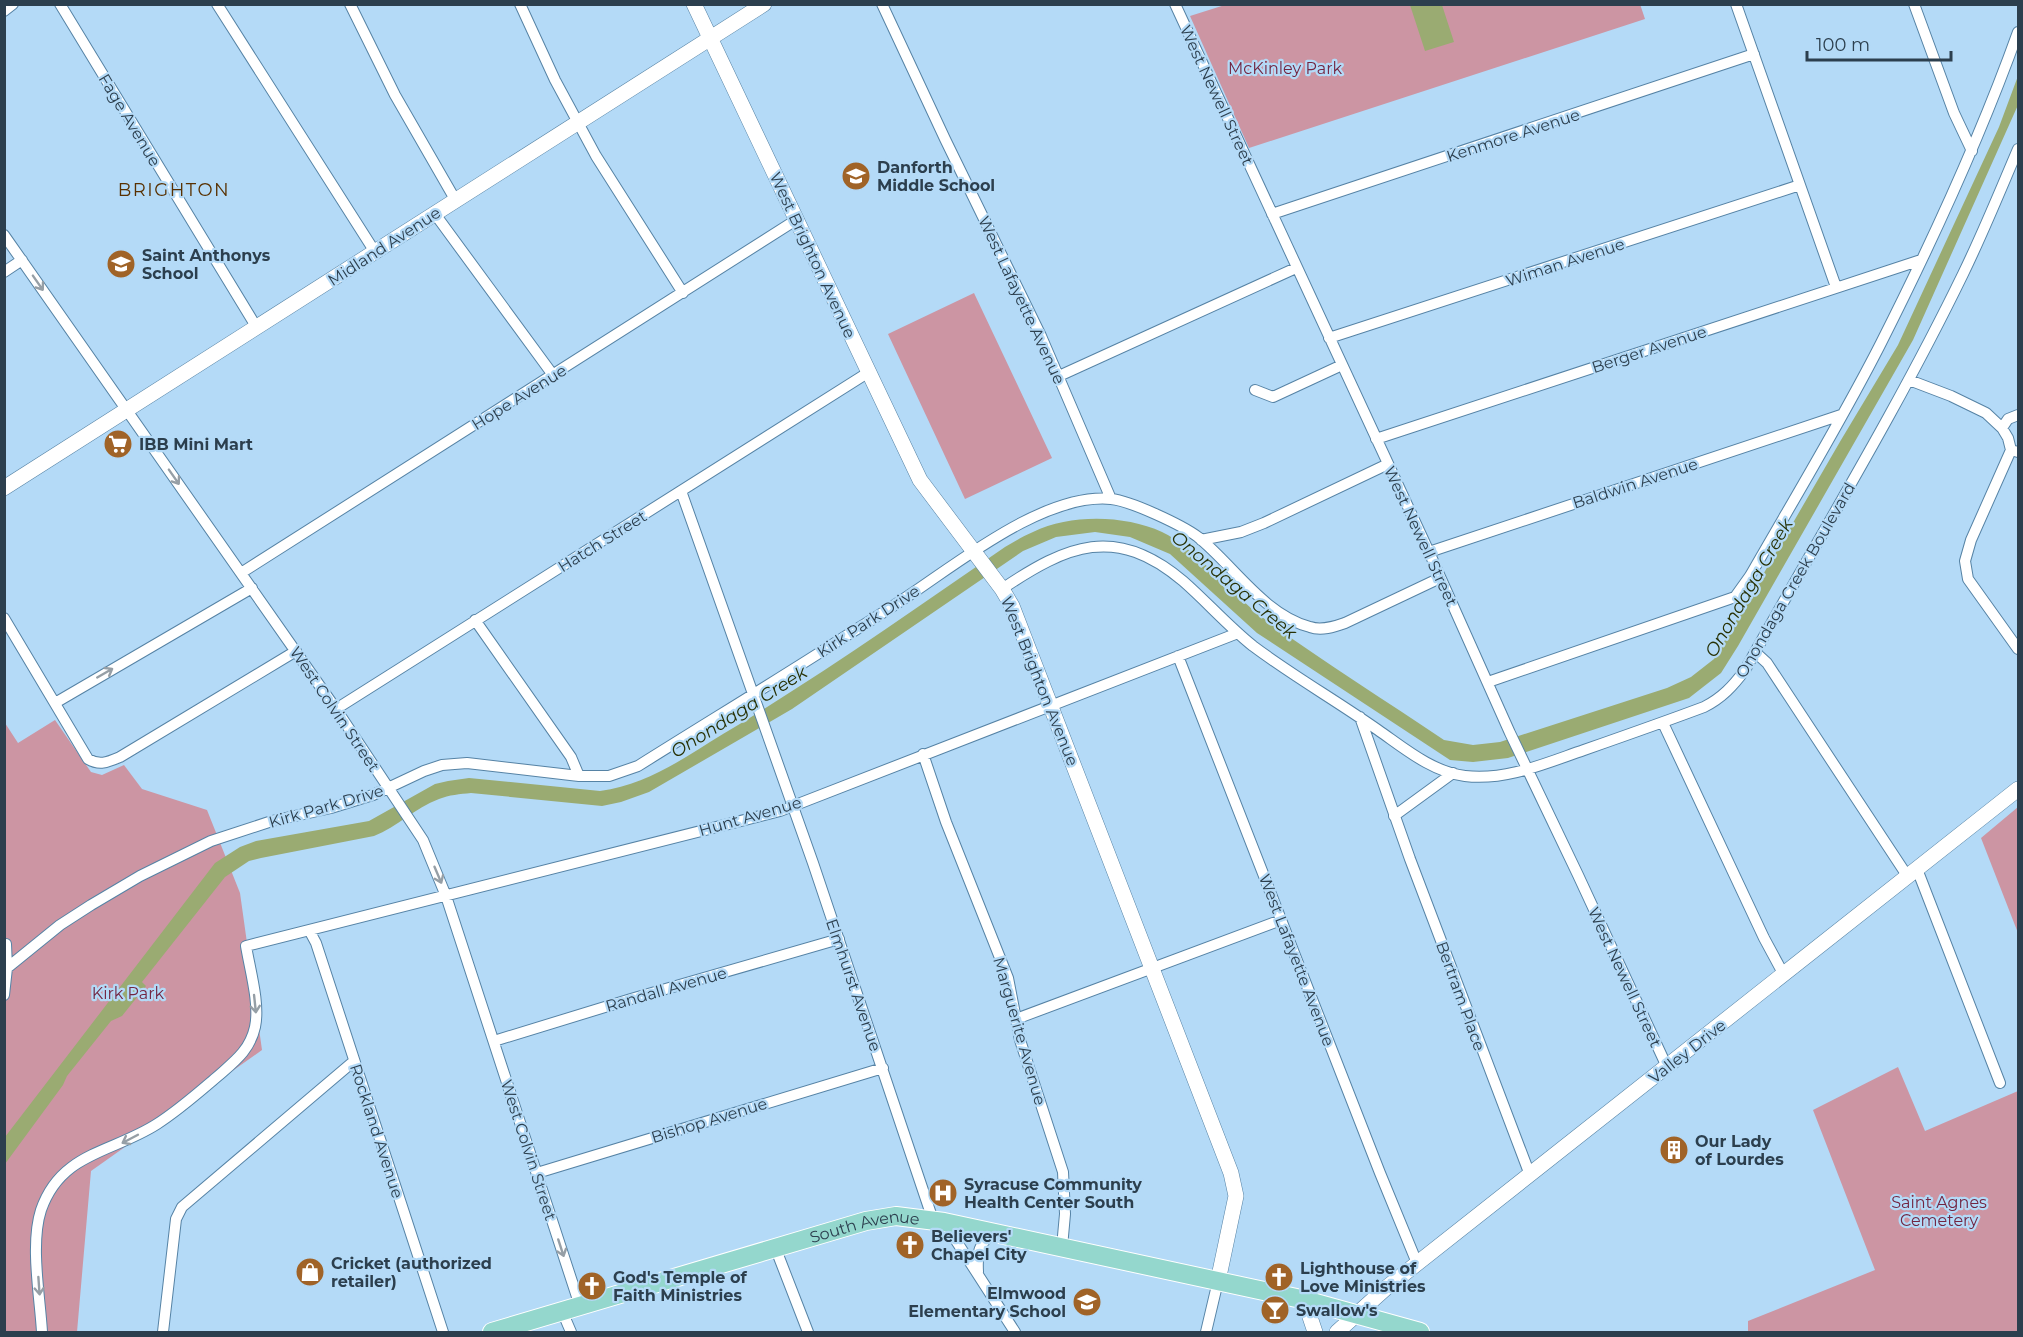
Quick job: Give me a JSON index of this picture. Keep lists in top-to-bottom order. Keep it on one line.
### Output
{"streets":{"main road":["South Avenue"],"street":["West Newell Street","Fage Avenue","Kenmore Avenue","Midland Avenue","West Brighton Avenue","Wiman Avenue","West Lafayette Avenue","Berger Avenue","Hope Avenue","Baldwin Avenue","Hatch Street","Onondaga Creek Boulevard","Kirk Park Drive","West Colvin Street","Hunt Avenue","Elmhurst Avenue","Randall Avenue","Bertram Place","Marguerite Avenue","Valley Drive","Bishop Avenue","Rockland Avenue"]},"crossings":[["West Newell Street","Kenmore Avenue"],["West Newell Street","Wiman Avenue"],["West Newell Street","Berger Avenue"],["West Newell Street","Baldwin Avenue"],["West Newell Street","Onondaga Creek Boulevard"],["West Newell Street","Kirk Park Drive"],["West Newell Street","Valley Drive"],["Fage Avenue","Midland Avenue"],["Midland Avenue","West Brighton Avenue"],["Midland Avenue","West Colvin Street"],["West Brighton Avenue","Hope Avenue"],["West Brighton Avenue","Hatch Street"],["West Brighton Avenue","Onondaga Creek Boulevard"],["West Brighton Avenue","Kirk Park Drive"],["West Brighton Avenue","Hunt Avenue"],["West Brighton Avenue","South Avenue"],["West Lafayette Avenue","Kirk Park Drive"],["West Lafayette Avenue","Hunt Avenue"],["West Lafayette Avenue","Valley Drive"],["Hope Avenue","West Colvin Street"],["Hatch Street","West Colvin Street"],["Onondaga Creek Boulevard","Hunt Avenue"],["Onondaga Creek Boulevard","Bertram Place"],["Kirk Park Drive","West Colvin Street"],["Kirk Park Drive","Elmhurst Avenue"],["West Colvin Street","Hunt Avenue"],["West Colvin Street","Randall Avenue"],["West Colvin Street","Bishop Avenue"],["West Colvin Street","South Avenue"],["Hunt Avenue","Elmhurst Avenue"],["Hunt Avenue","Marguerite Avenue"],["Hunt Avenue","Rockland Avenue"],["Elmhurst Avenue","Randall Avenue"],["Elmhurst Avenue","Bishop Avenue"],["Elmhurst Avenue","South Avenue"],["Bertram Place","Valley Drive"],["Marguerite Avenue","South Avenue"],["Valley Drive","South Avenue"]],"one_way":["West Colvin Street"],"districts":["BRIGHTON"],"water":["Onondaga Creek"],"parks":["McKinley Park","Kirk Park","Saint Agnes Cemetery"],"places":{"school or university":["Danforth Middle School","Saint Anthonys School","Elmwood Elementary School"],"supermarket":["IBB Mini Mart"],"building":["Our Lady of Lourdes"],"hospital":["Syracuse Community Health Center South"],"church":["Believers' Chapel City","Lighthouse of Love Ministries","God's Temple of Faith Ministries"],"shop":["Cricket (authorized retailer)"],"bar":["Swallow's"]},"scale_bar":"100 m"}
